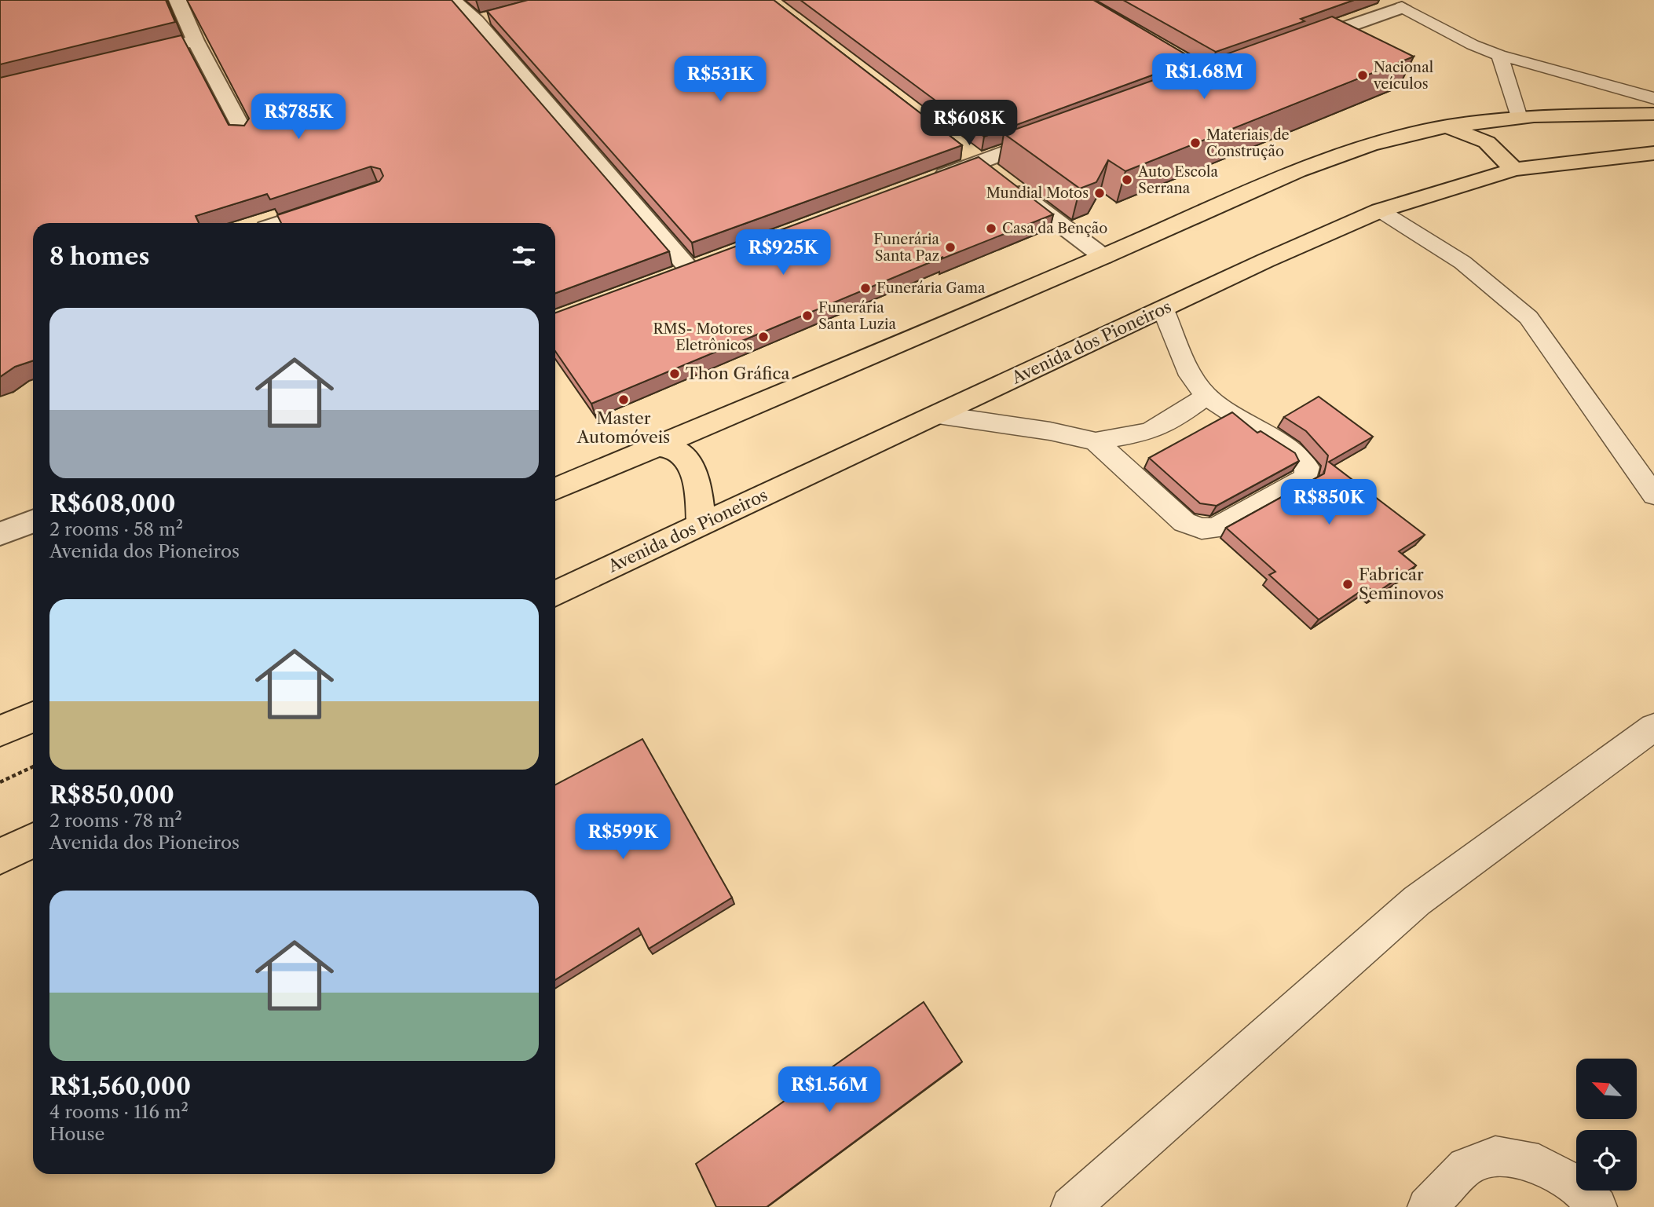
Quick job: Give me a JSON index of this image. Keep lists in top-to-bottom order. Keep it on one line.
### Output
{"streets":{"main road":["Avenida dos Pioneiros"]},"places":["Nacional veículos","Materiais de Construção","Auto Escola Serrana","Mundial Motos","Casa da Benção","Funerária Santa Paz","Funerária Gama","Funerária Santa Luzia","RMS- Motores Eletrônicos","Thon Gráfica","Master Automóveis","Fabricar Seminovos"],"north":"top left","page":{"price":["R$1.68M","R$531K","R$785K","R$608K","R$925K","R$850K","R$599K","R$1.56M"],"heading":"8 homes","list":[{"name":"R$608,000","note":"2 rooms · 58 m² · Avenida dos Pioneiros"},{"name":"R$850,000","note":"2 rooms · 78 m² · Avenida dos Pioneiros"},{"name":"R$1,560,000","note":"4 rooms · 116 m² · House"}]}}
